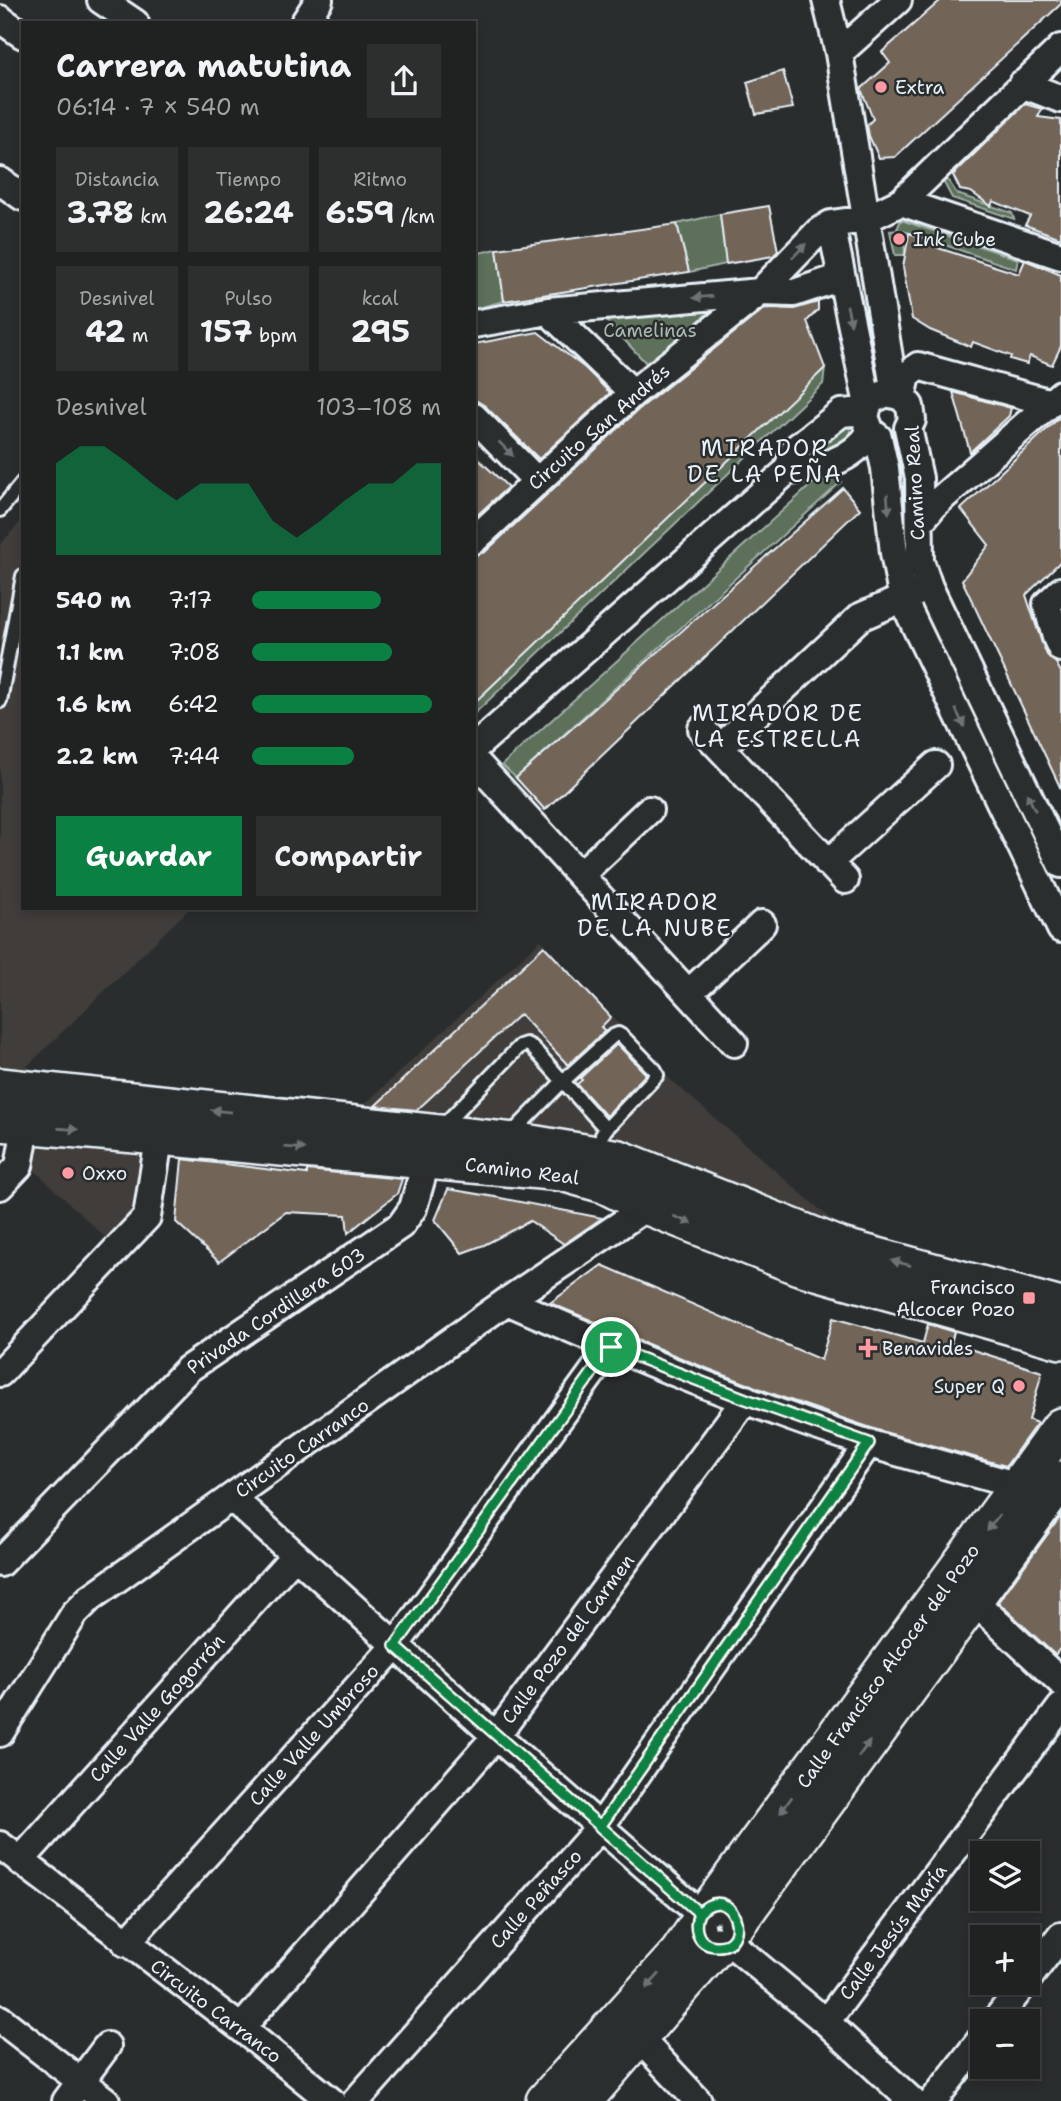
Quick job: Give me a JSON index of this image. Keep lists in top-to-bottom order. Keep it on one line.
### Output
{"streets":{"street":["Circuito San Andrés","Camino Real","Privada Cordillera 603","Circuito Carranco","Calle Pozo del Carmen","Calle Francisco Alcocer del Pozo","Calle Valle Gogorrón","Calle Valle Umbroso","Calle Peñasco","Calle Jesús María"]},"crossings":[["Circuito San Andrés","Camino Real"],["Camino Real","Privada Cordillera 603"],["Camino Real","Circuito Carranco"],["Circuito Carranco","Calle Pozo del Carmen"],["Circuito Carranco","Calle Valle Gogorrón"],["Circuito Carranco","Calle Valle Umbroso"]],"districts":["MIRADOR DE LA PEÑA","MIRADOR DE LA ESTRELLA","MIRADOR DE LA NUBE"],"parks":["Camelinas"],"places":{"other":["Extra","Ink Cube","Oxxo","Super Q"],"transit":["Francisco Alcocer Pozo"],"health":["Benavides"]},"page":{"heading":["Carrera matutina","06:14 · 7 × 540 m"],"stats":[["Distancia","3.78 km"],["Tiempo","26:24"],["Ritmo","6:59 /km"],["Desnivel","42 m"],["Pulso","157 bpm"],["kcal","295"]],"chart":["Desnivel","103–108 m"],"list":[{"name":"540 m","note":"7:17"},{"name":"1.1 km","note":"7:08"},{"name":"1.6 km","note":"6:42"},{"name":"2.2 km","note":"7:44"}],"buttons":["Guardar","Compartir"],"map_buttons":["+","−"]}}
